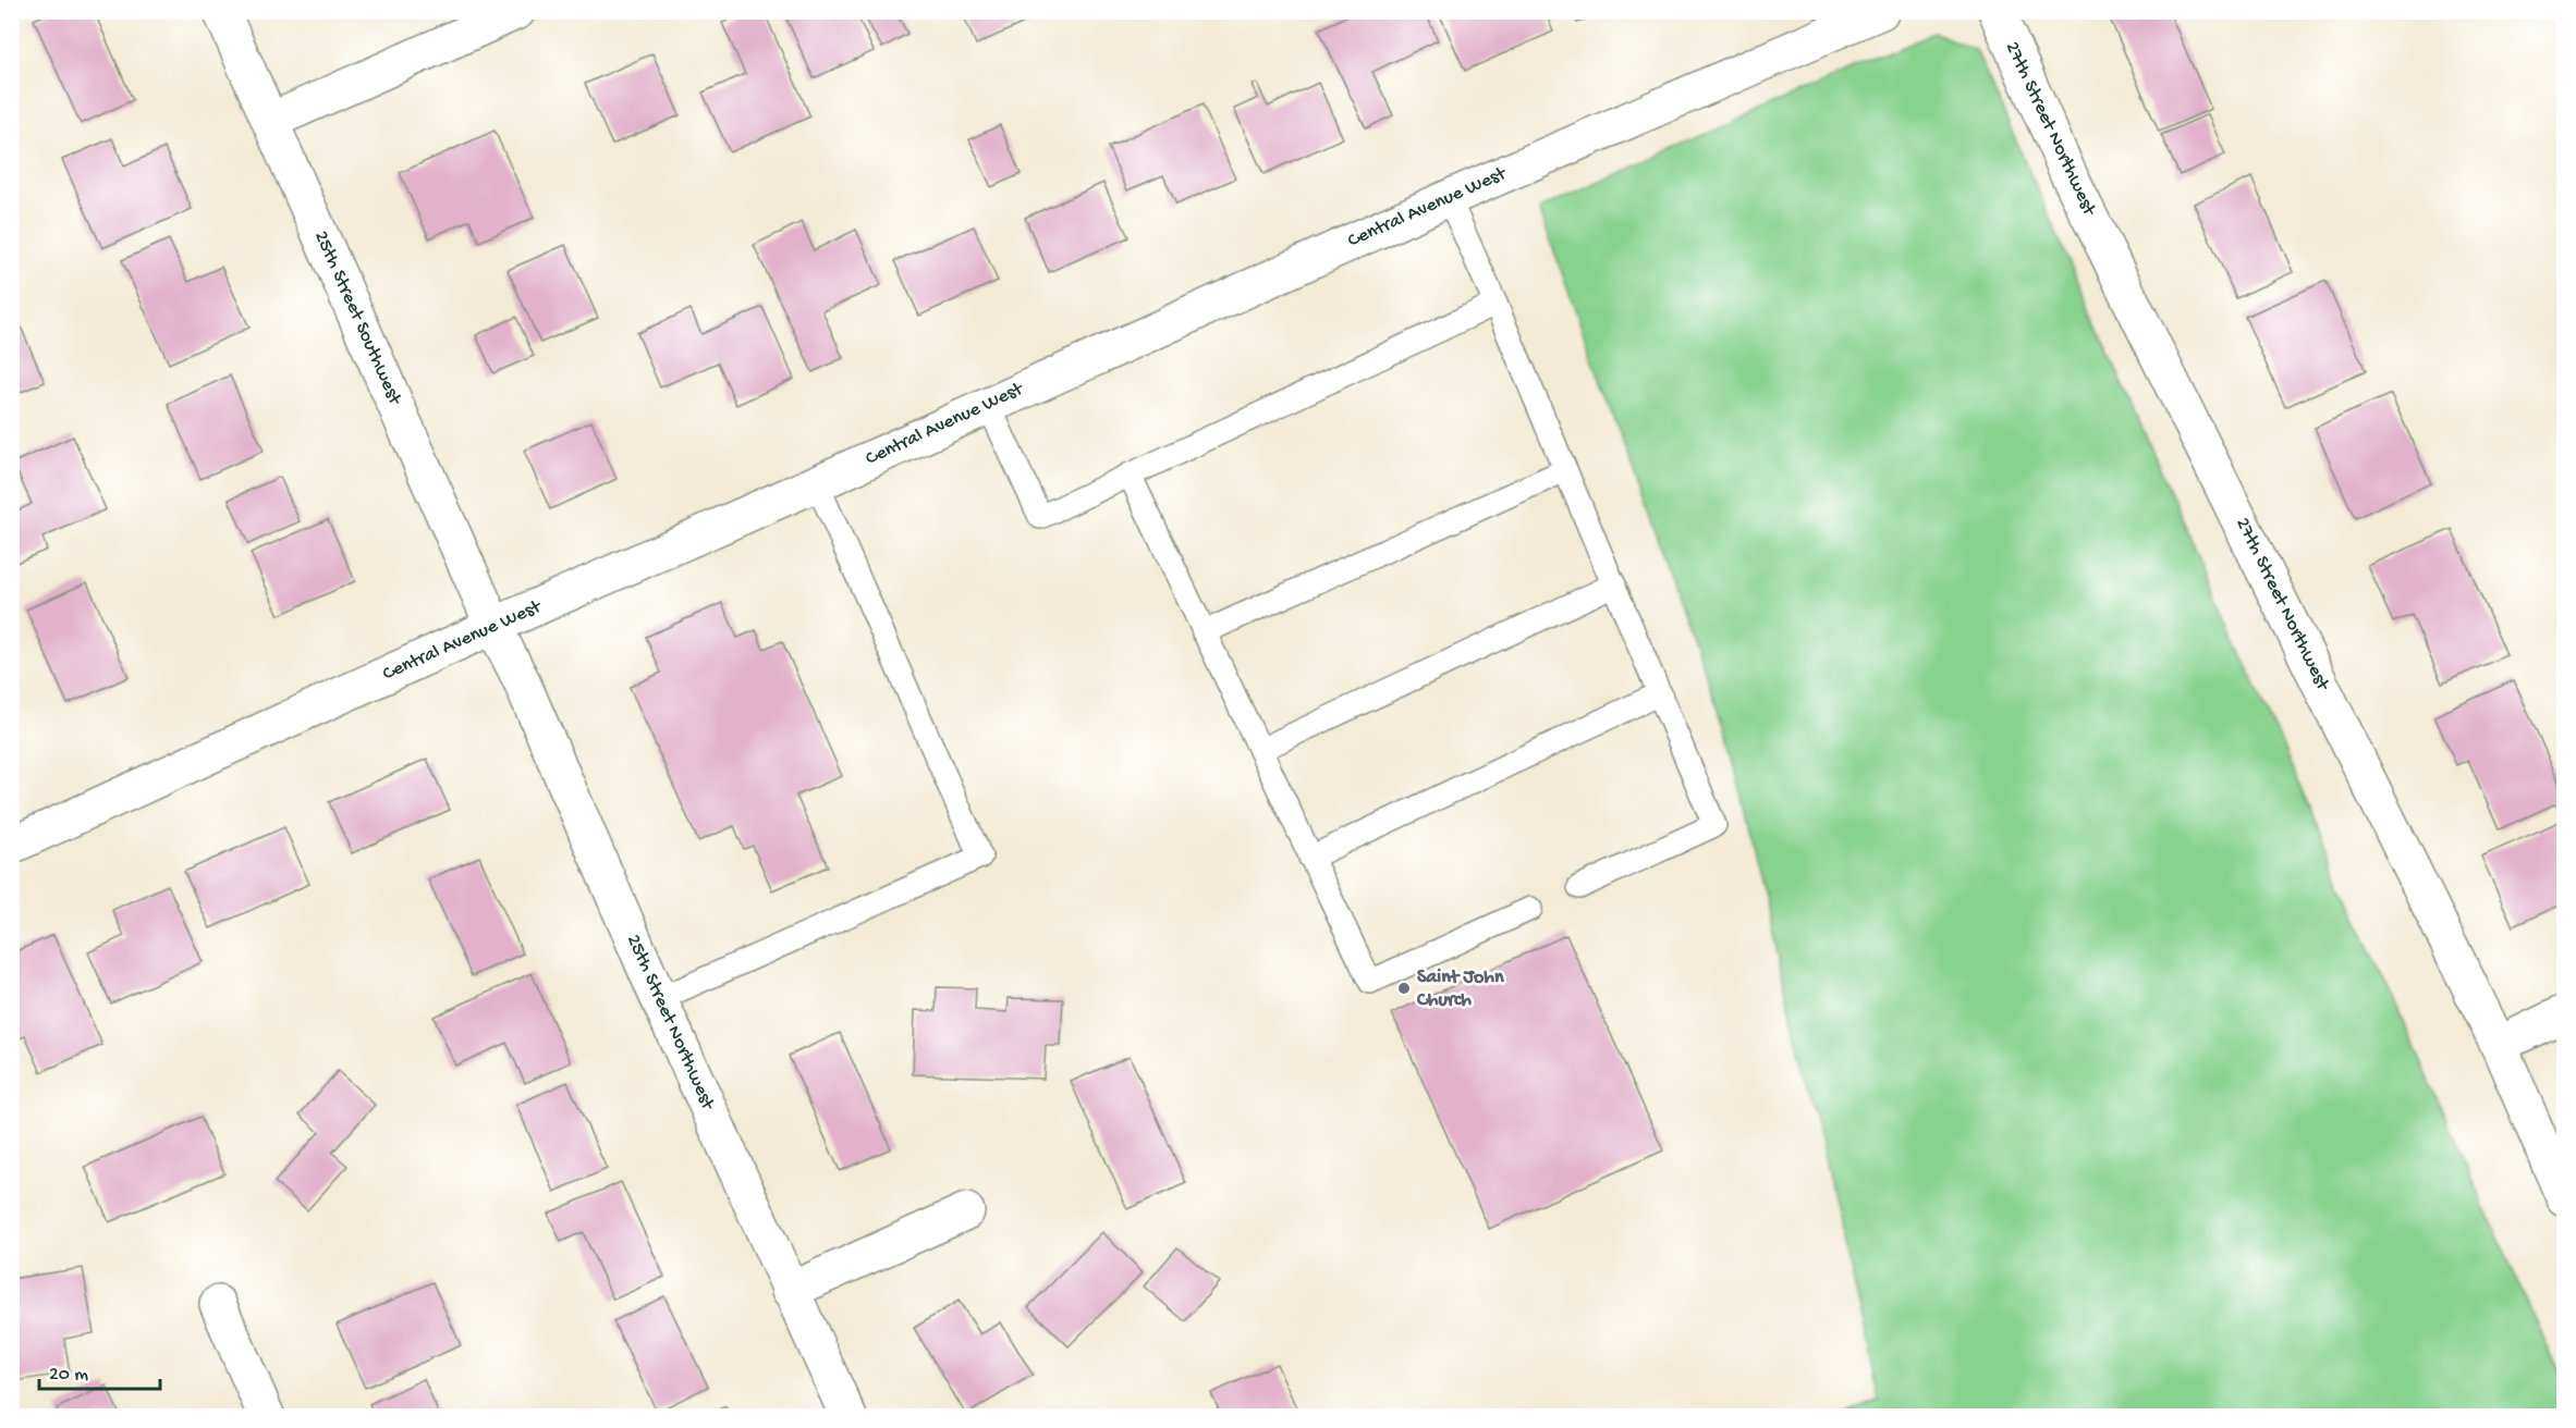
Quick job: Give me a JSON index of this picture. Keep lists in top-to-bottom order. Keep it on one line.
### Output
{"streets":{"street":["27th Street Northwest","Central Avenue West","25th Street Southwest","25th Street Northwest"]},"crossings":[["Central Avenue West","25th Street Southwest"],["Central Avenue West","25th Street Northwest"],["25th Street Southwest","25th Street Northwest"]],"places":["Saint John Church"],"scale_bar":"20 m"}
